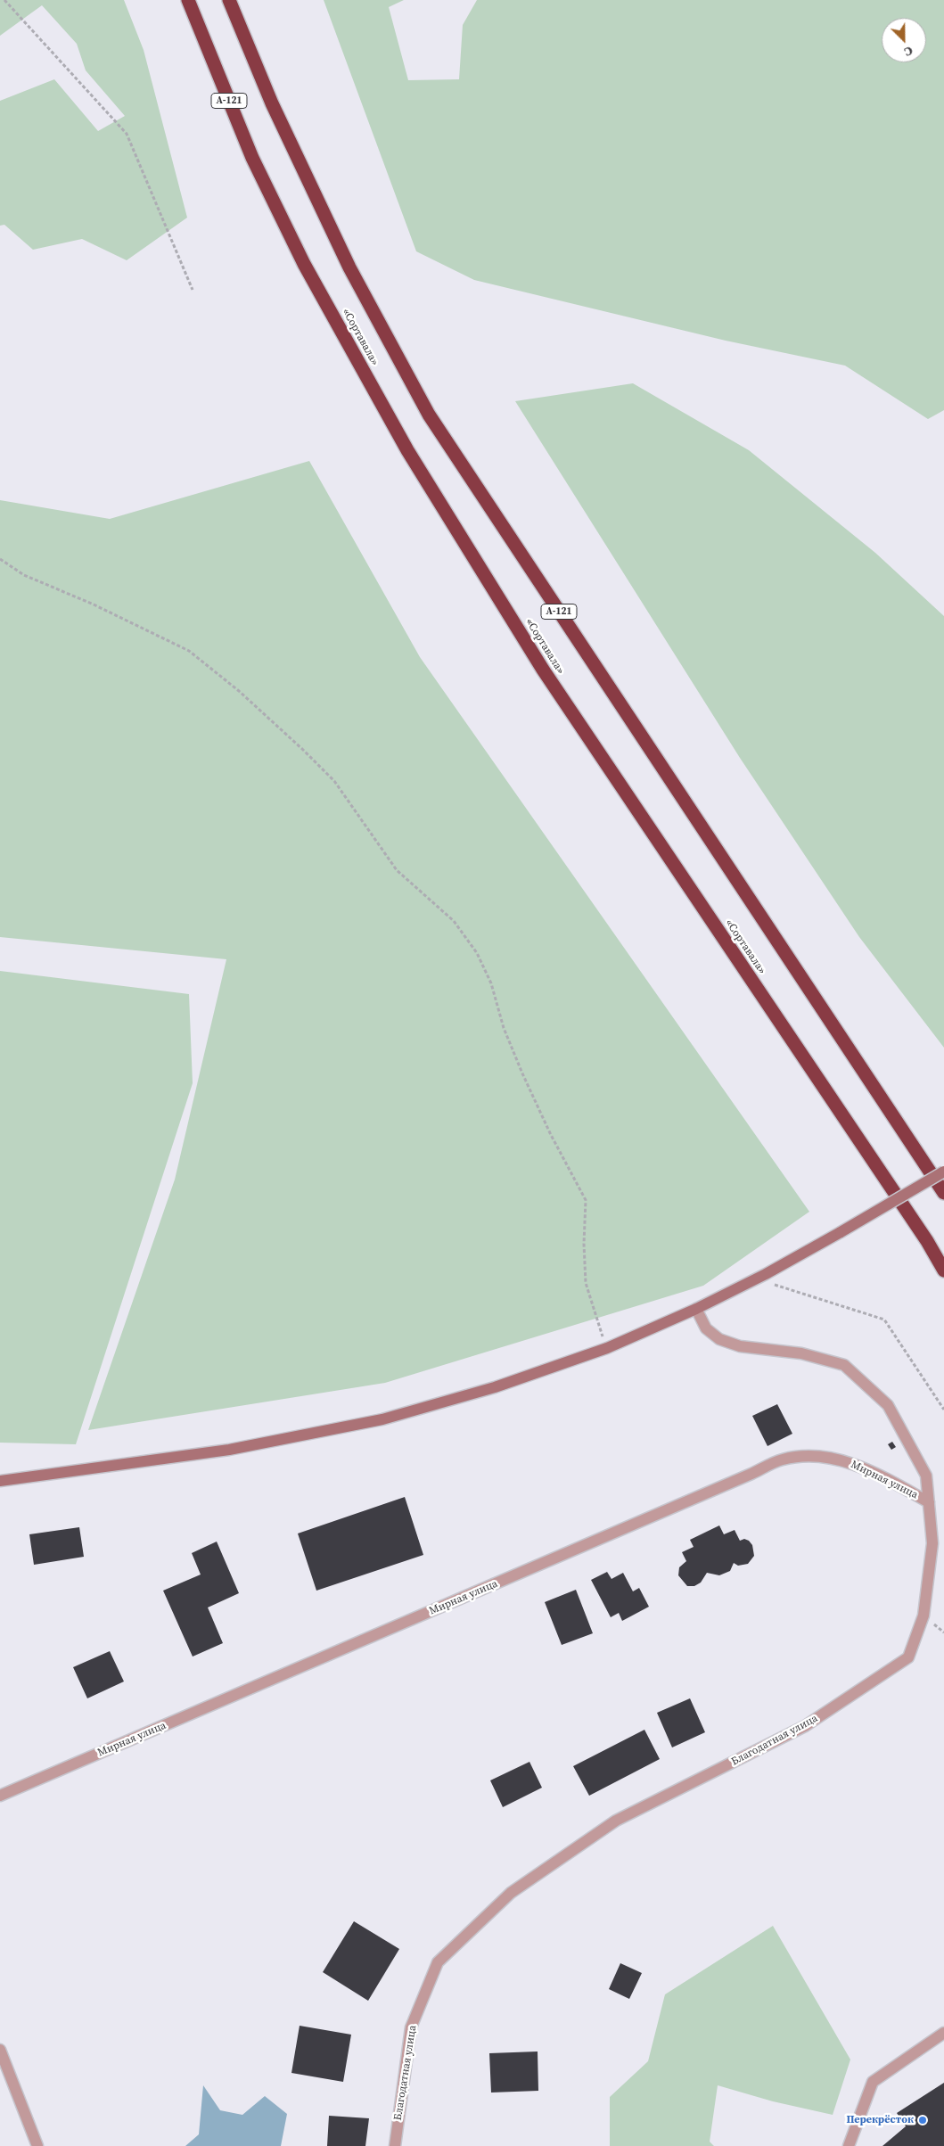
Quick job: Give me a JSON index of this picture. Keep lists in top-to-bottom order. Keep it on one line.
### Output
{"streets":{"highway":["А-121","«Сортавала»"],"street":["Мирная улица","Благодатная улица"]},"crossings":[["Мирная улица","Благодатная улица"]],"places":["Перекрёсток"],"north":"bottom right"}
